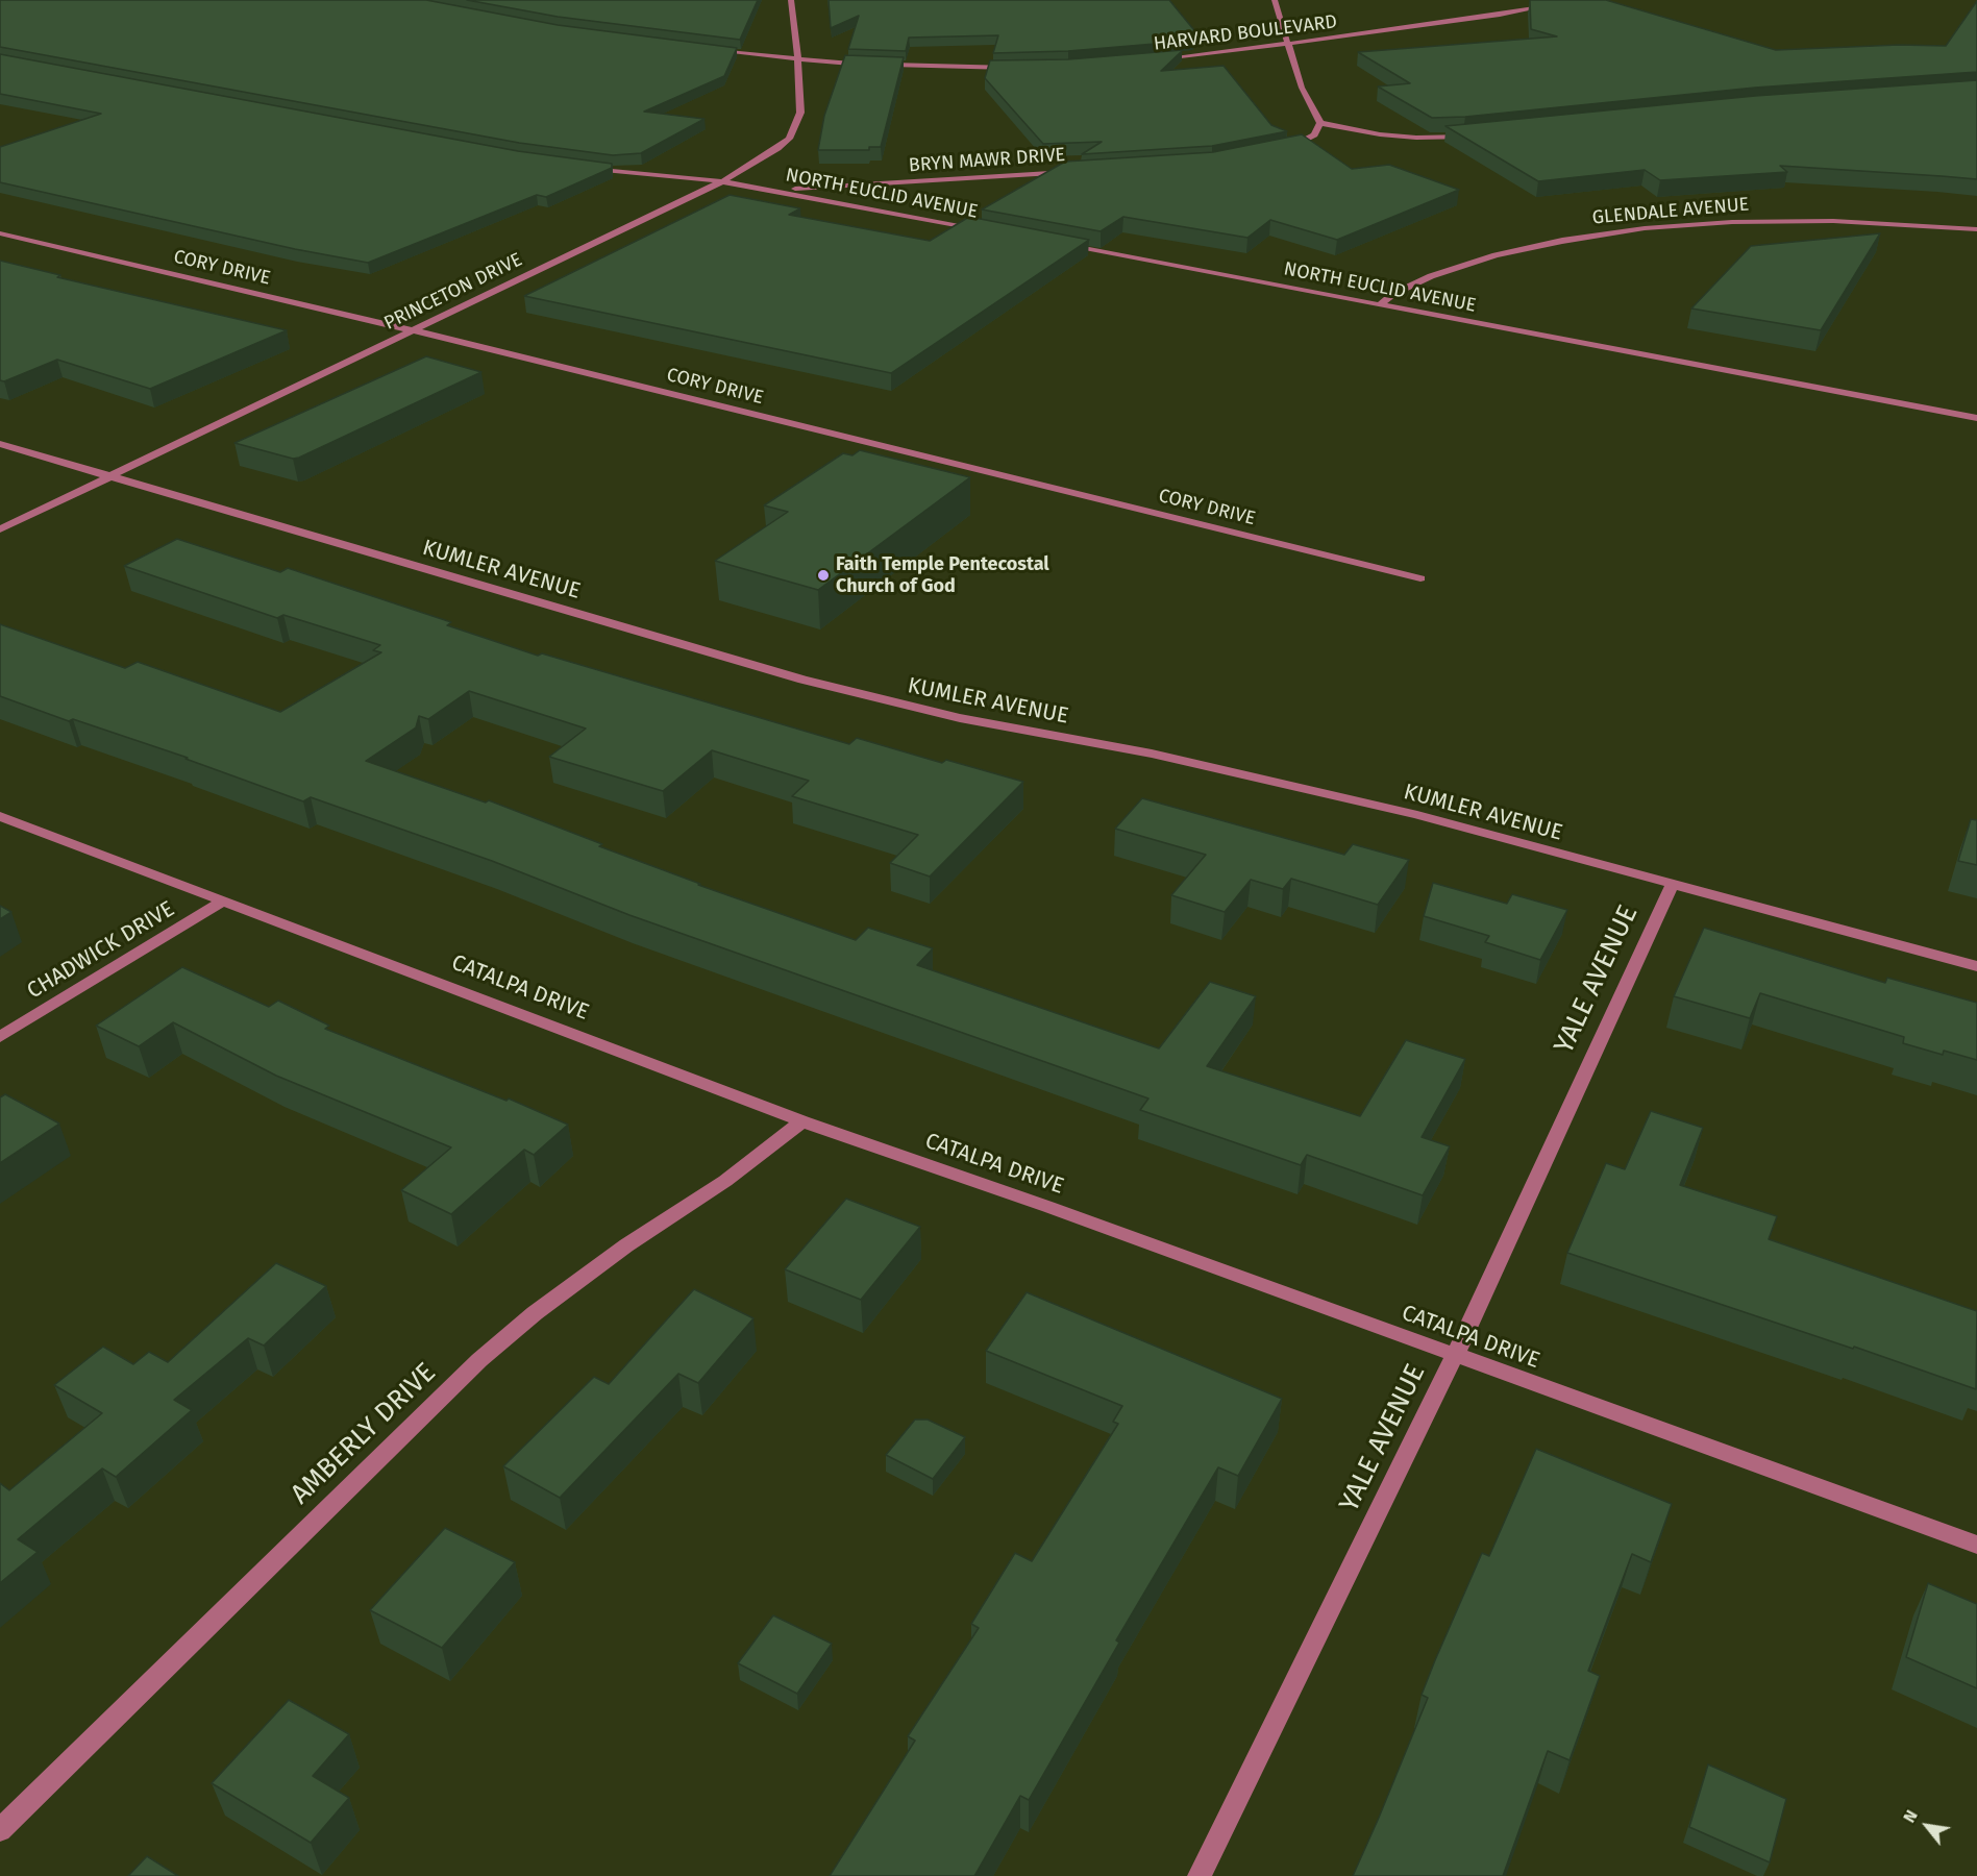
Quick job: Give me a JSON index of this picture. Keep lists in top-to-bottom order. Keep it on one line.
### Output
{"streets":{"street":["HARVARD BOULEVARD","BRYN MAWR DRIVE","NORTH EUCLID AVENUE","GLENDALE AVENUE","CORY DRIVE","PRINCETON DRIVE","KUMLER AVENUE","CHADWICK DRIVE","YALE AVENUE","CATALPA DRIVE","AMBERLY DRIVE"]},"crossings":[["BRYN MAWR DRIVE","NORTH EUCLID AVENUE"],["NORTH EUCLID AVENUE","GLENDALE AVENUE"],["NORTH EUCLID AVENUE","PRINCETON DRIVE"],["CORY DRIVE","PRINCETON DRIVE"],["PRINCETON DRIVE","KUMLER AVENUE"],["KUMLER AVENUE","YALE AVENUE"],["CHADWICK DRIVE","CATALPA DRIVE"],["YALE AVENUE","CATALPA DRIVE"],["CATALPA DRIVE","AMBERLY DRIVE"]],"places":["Faith Temple Pentecostal Church of God"],"north":"top left"}
